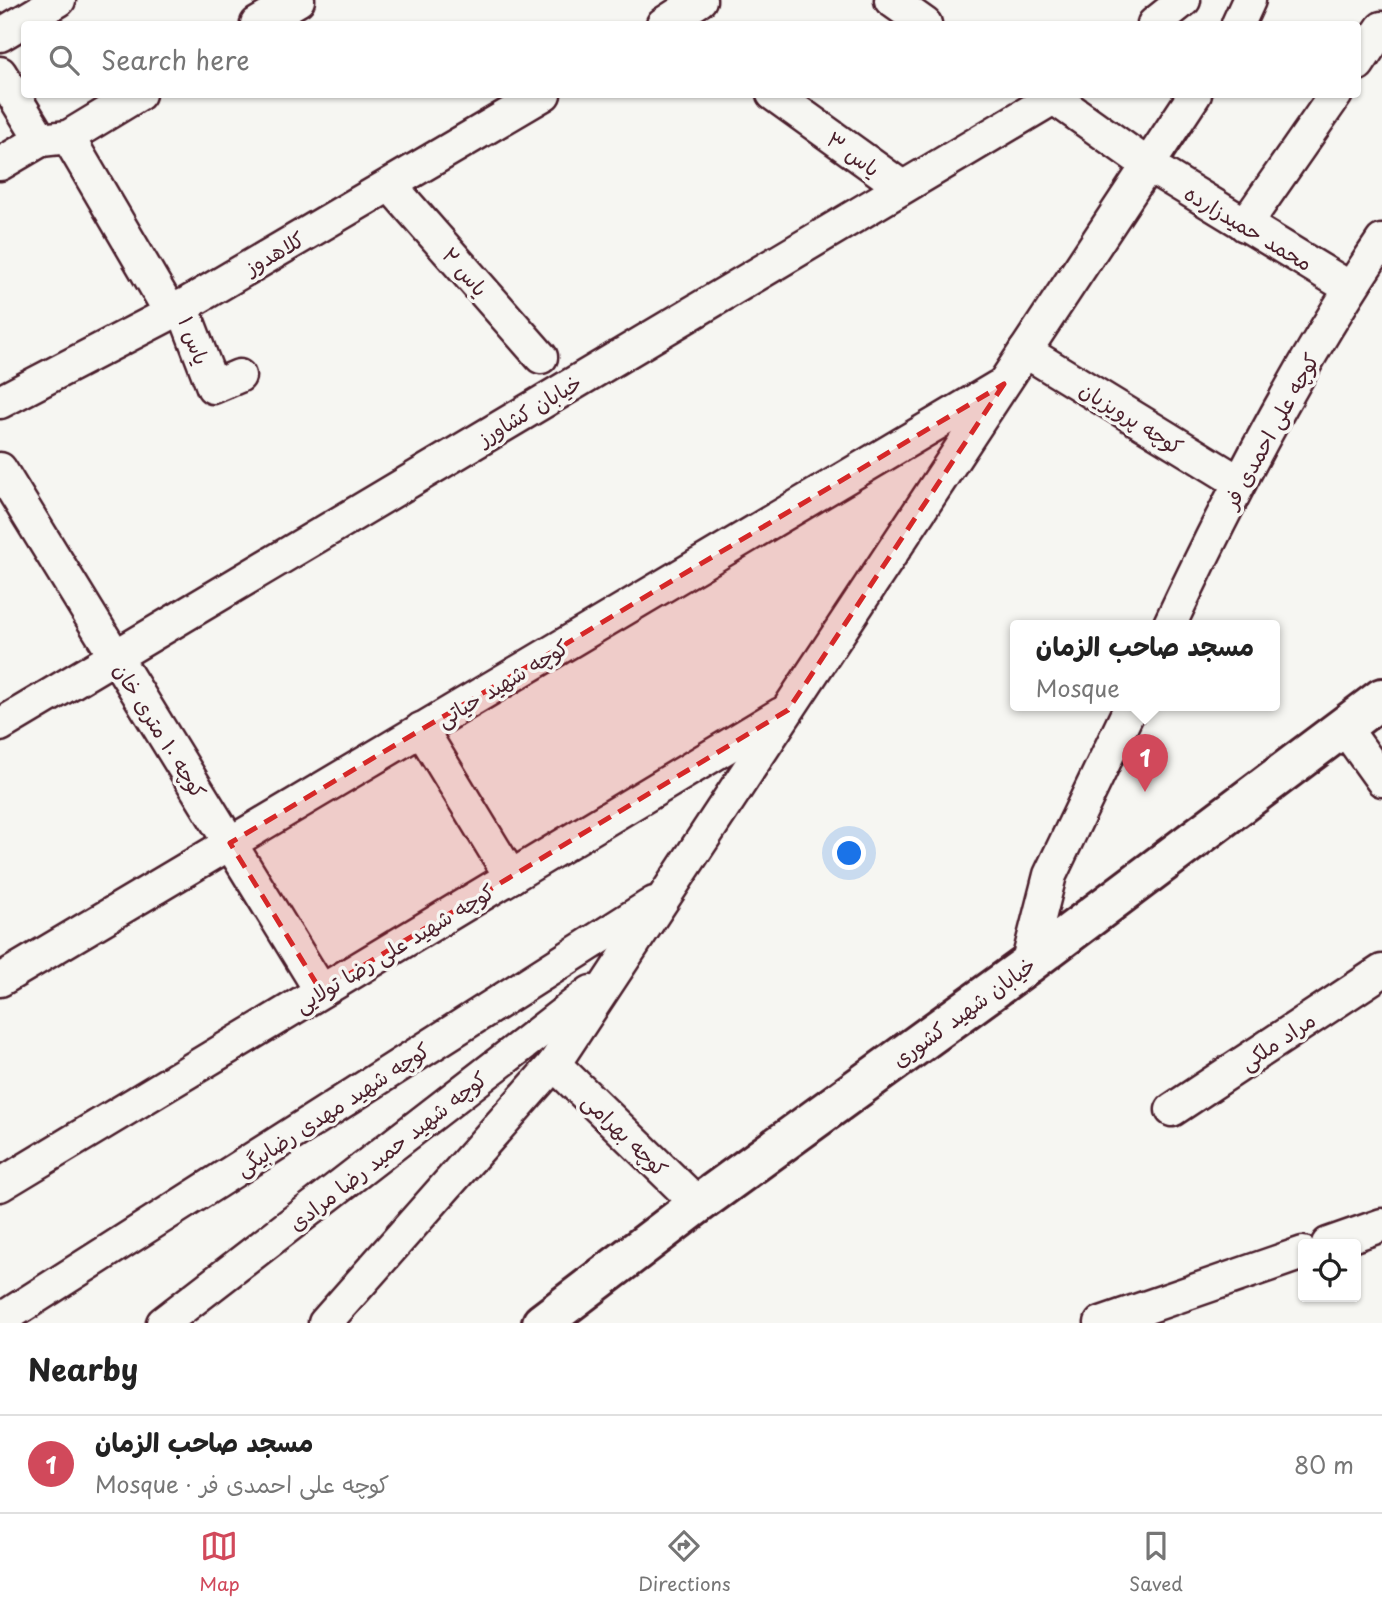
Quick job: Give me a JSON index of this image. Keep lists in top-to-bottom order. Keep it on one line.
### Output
{"streets":{"main road":["خیابان شهید کشوری"],"street":["یاس ۳","محمد حمیدزارده","کلاهدوز","یاس ۲","یاس ۱","خیابان کشاورز","کوچه پرویزیان","کوچه علی احمدی فر","کوچه شهید حیاتی","کوچه ۱۰ متری خان","کوچه شهید علی رضا تولایی","مراد ملکی","کوچه شهید مهدی رضابیگی","کوچه بهرامی","کوچه شهید حمید رضا مرادی"]},"crossings":[["یاس ۳","خیابان کشاورز"],["محمد حمیدزارده","خیابان کشاورز"],["محمد حمیدزارده","کوچه علی احمدی فر"],["کلاهدوز","یاس ۲"],["کلاهدوز","یاس ۱"],["خیابان کشاورز","کوچه ۱۰ متری خان"],["کوچه پرویزیان","کوچه علی احمدی فر"],["کوچه شهید حیاتی","کوچه ۱۰ متری خان"],["کوچه ۱۰ متری خان","کوچه شهید علی رضا تولایی"],["خیابان شهید کشوری","کوچه بهرامی"]],"page":{"search":"Search here","popup":["مسجد صاحب الزمان","Mosque"],"pins":"1","heading":"Nearby","list":[{"mark":"1","name":"مسجد صاحب الزمان","note":"Mosque · کوچه علی احمدی فر","value":"80 m"}],"nav":["Map","Directions","Saved"]}}
